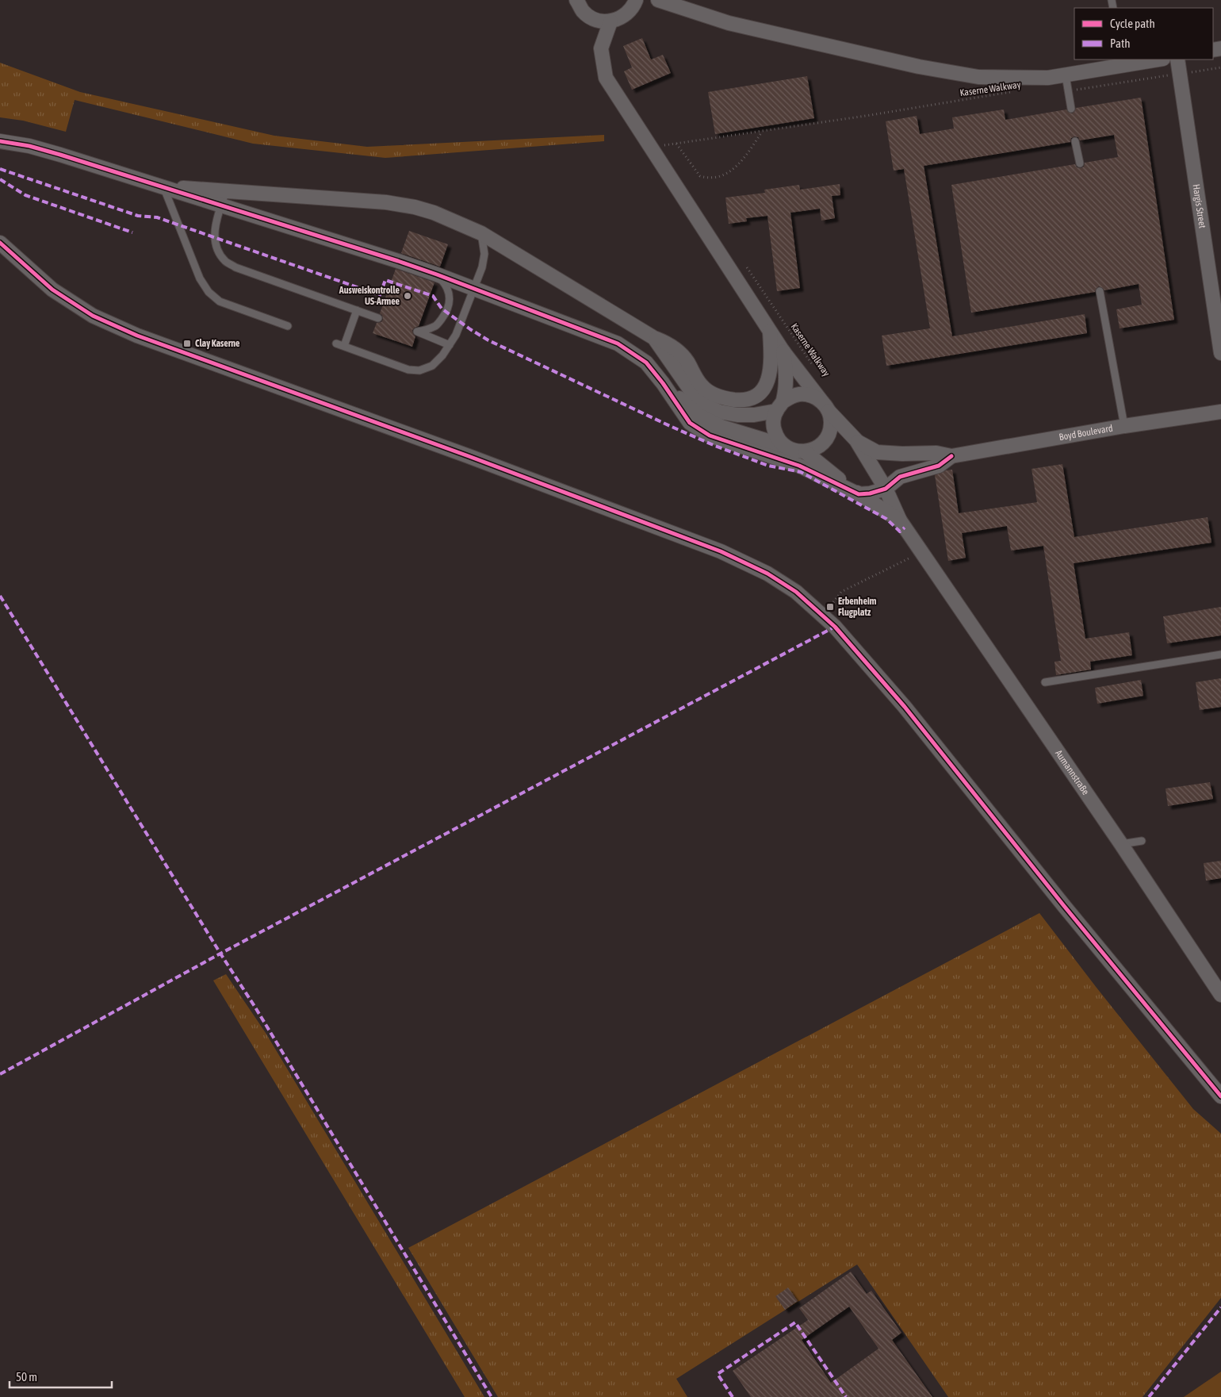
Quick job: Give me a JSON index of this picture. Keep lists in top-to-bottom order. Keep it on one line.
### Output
{"streets":{"street":["Hargis Street","Boyd Boulevard","Aumannstraße"],"path":["Kaserne Walkway"]},"places":{"other":["Ausweiskontrolle US-Armee"],"transit":["Clay Kaserne","Erbenheim Flugplatz"]},"legend":["Cycle path","Path"],"scale_bar":"50 m"}
